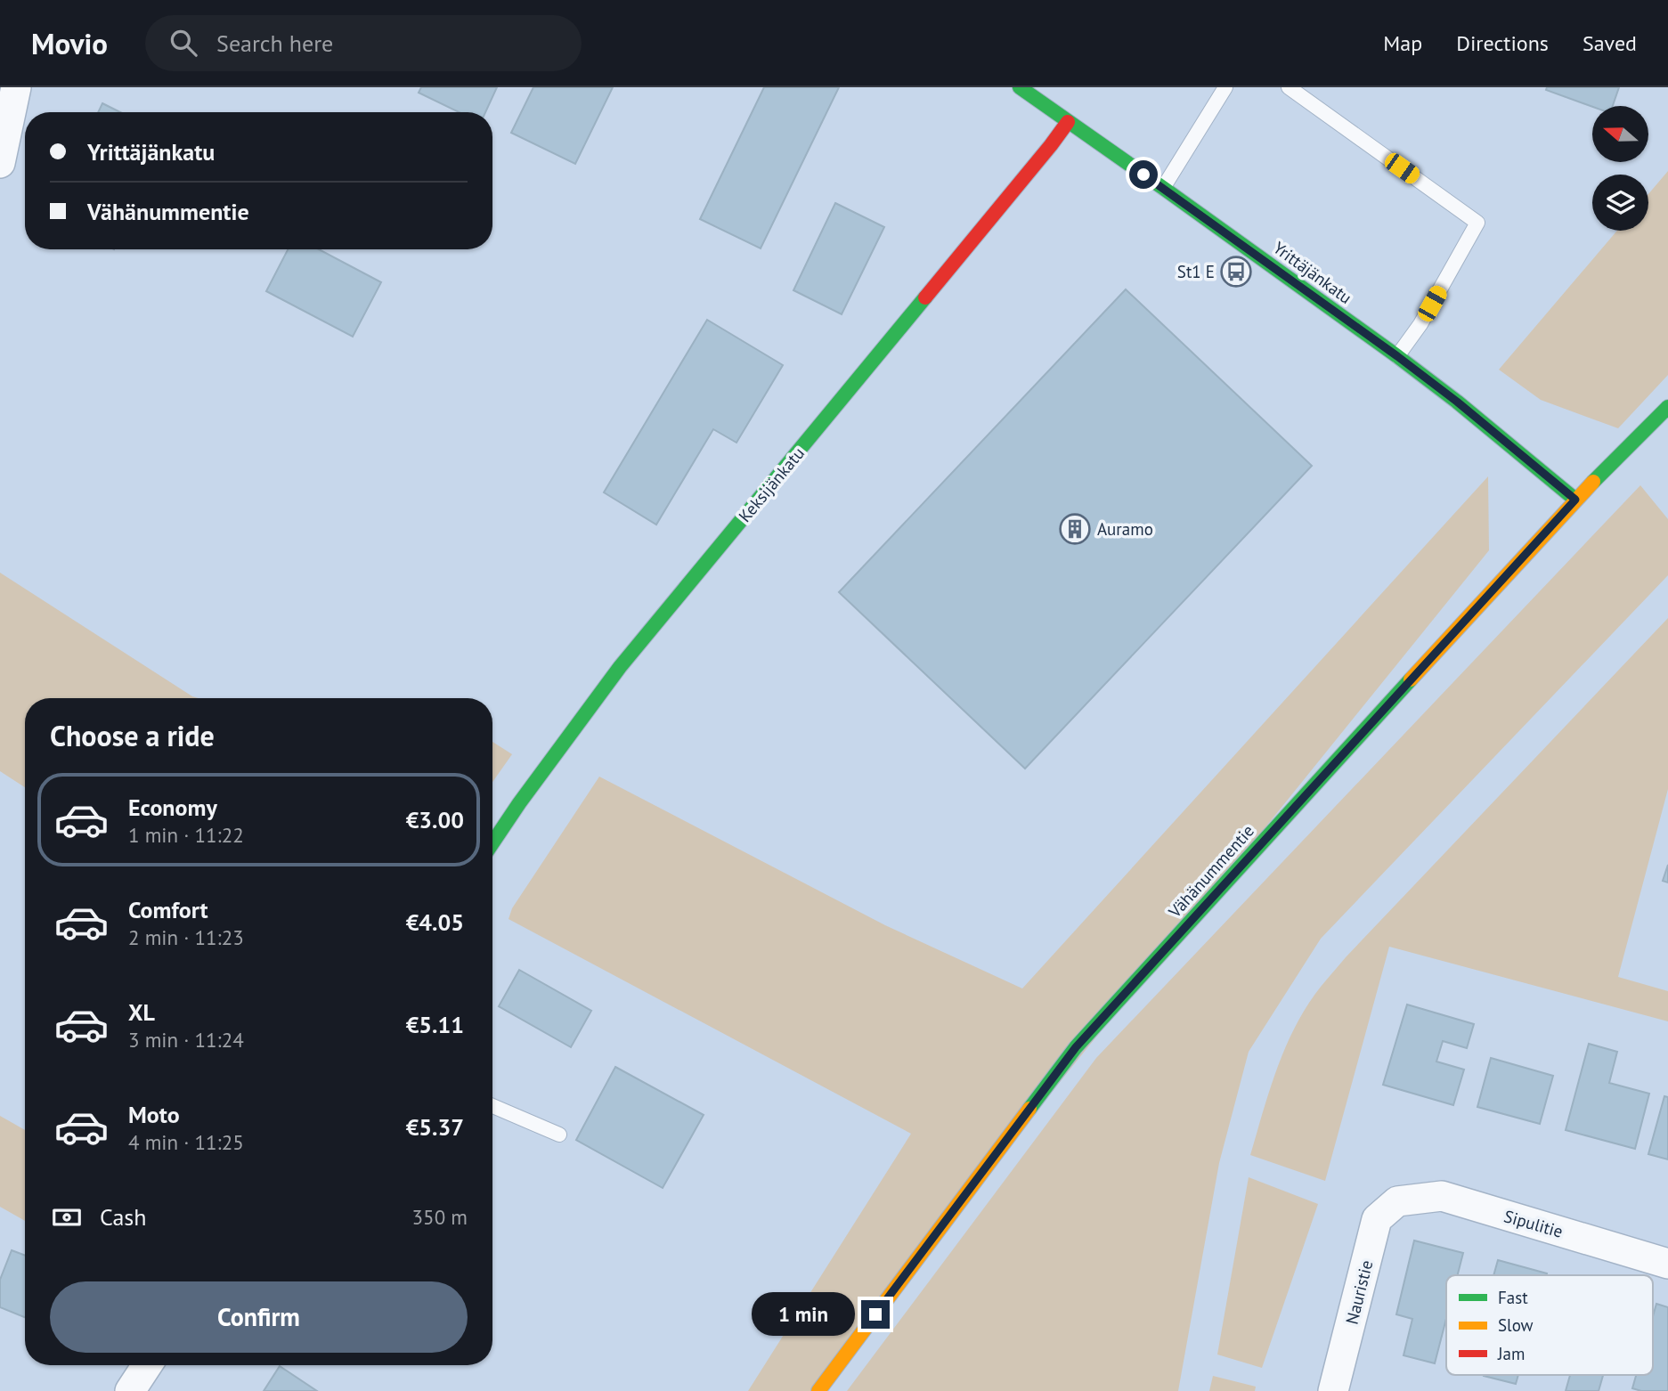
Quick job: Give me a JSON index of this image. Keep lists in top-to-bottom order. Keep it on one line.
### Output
{"streets":{"street":["Yrittäjänkatu","Keksijänkatu","Vähänummentie","Sipulitie","Nauristie"]},"crossings":[["Yrittäjänkatu","Keksijänkatu"],["Yrittäjänkatu","Vähänummentie"],["Sipulitie","Nauristie"]],"places":{"bus stop":["St1 E"],"building":["Auramo"]},"legend":["Fast","Slow","Jam"],"north":"left","page":{"header":"Movio","search":"Search here","nav":["Map","Directions","Saved"],"banner":["Yrittäjänkatu","Vähänummentie"],"heading":"Choose a ride","list":[{"name":"Economy","note":"1 min · 11:22","value":"€3.00"},{"name":"Comfort","note":"2 min · 11:23","value":"€4.05"},{"name":"XL","note":"3 min · 11:24","value":"€5.11"},{"name":"Moto","note":"4 min · 11:25","value":"€5.37"}],"pay":["Cash","350 m"],"buttons":"Confirm","bubble":"1 min"}}
